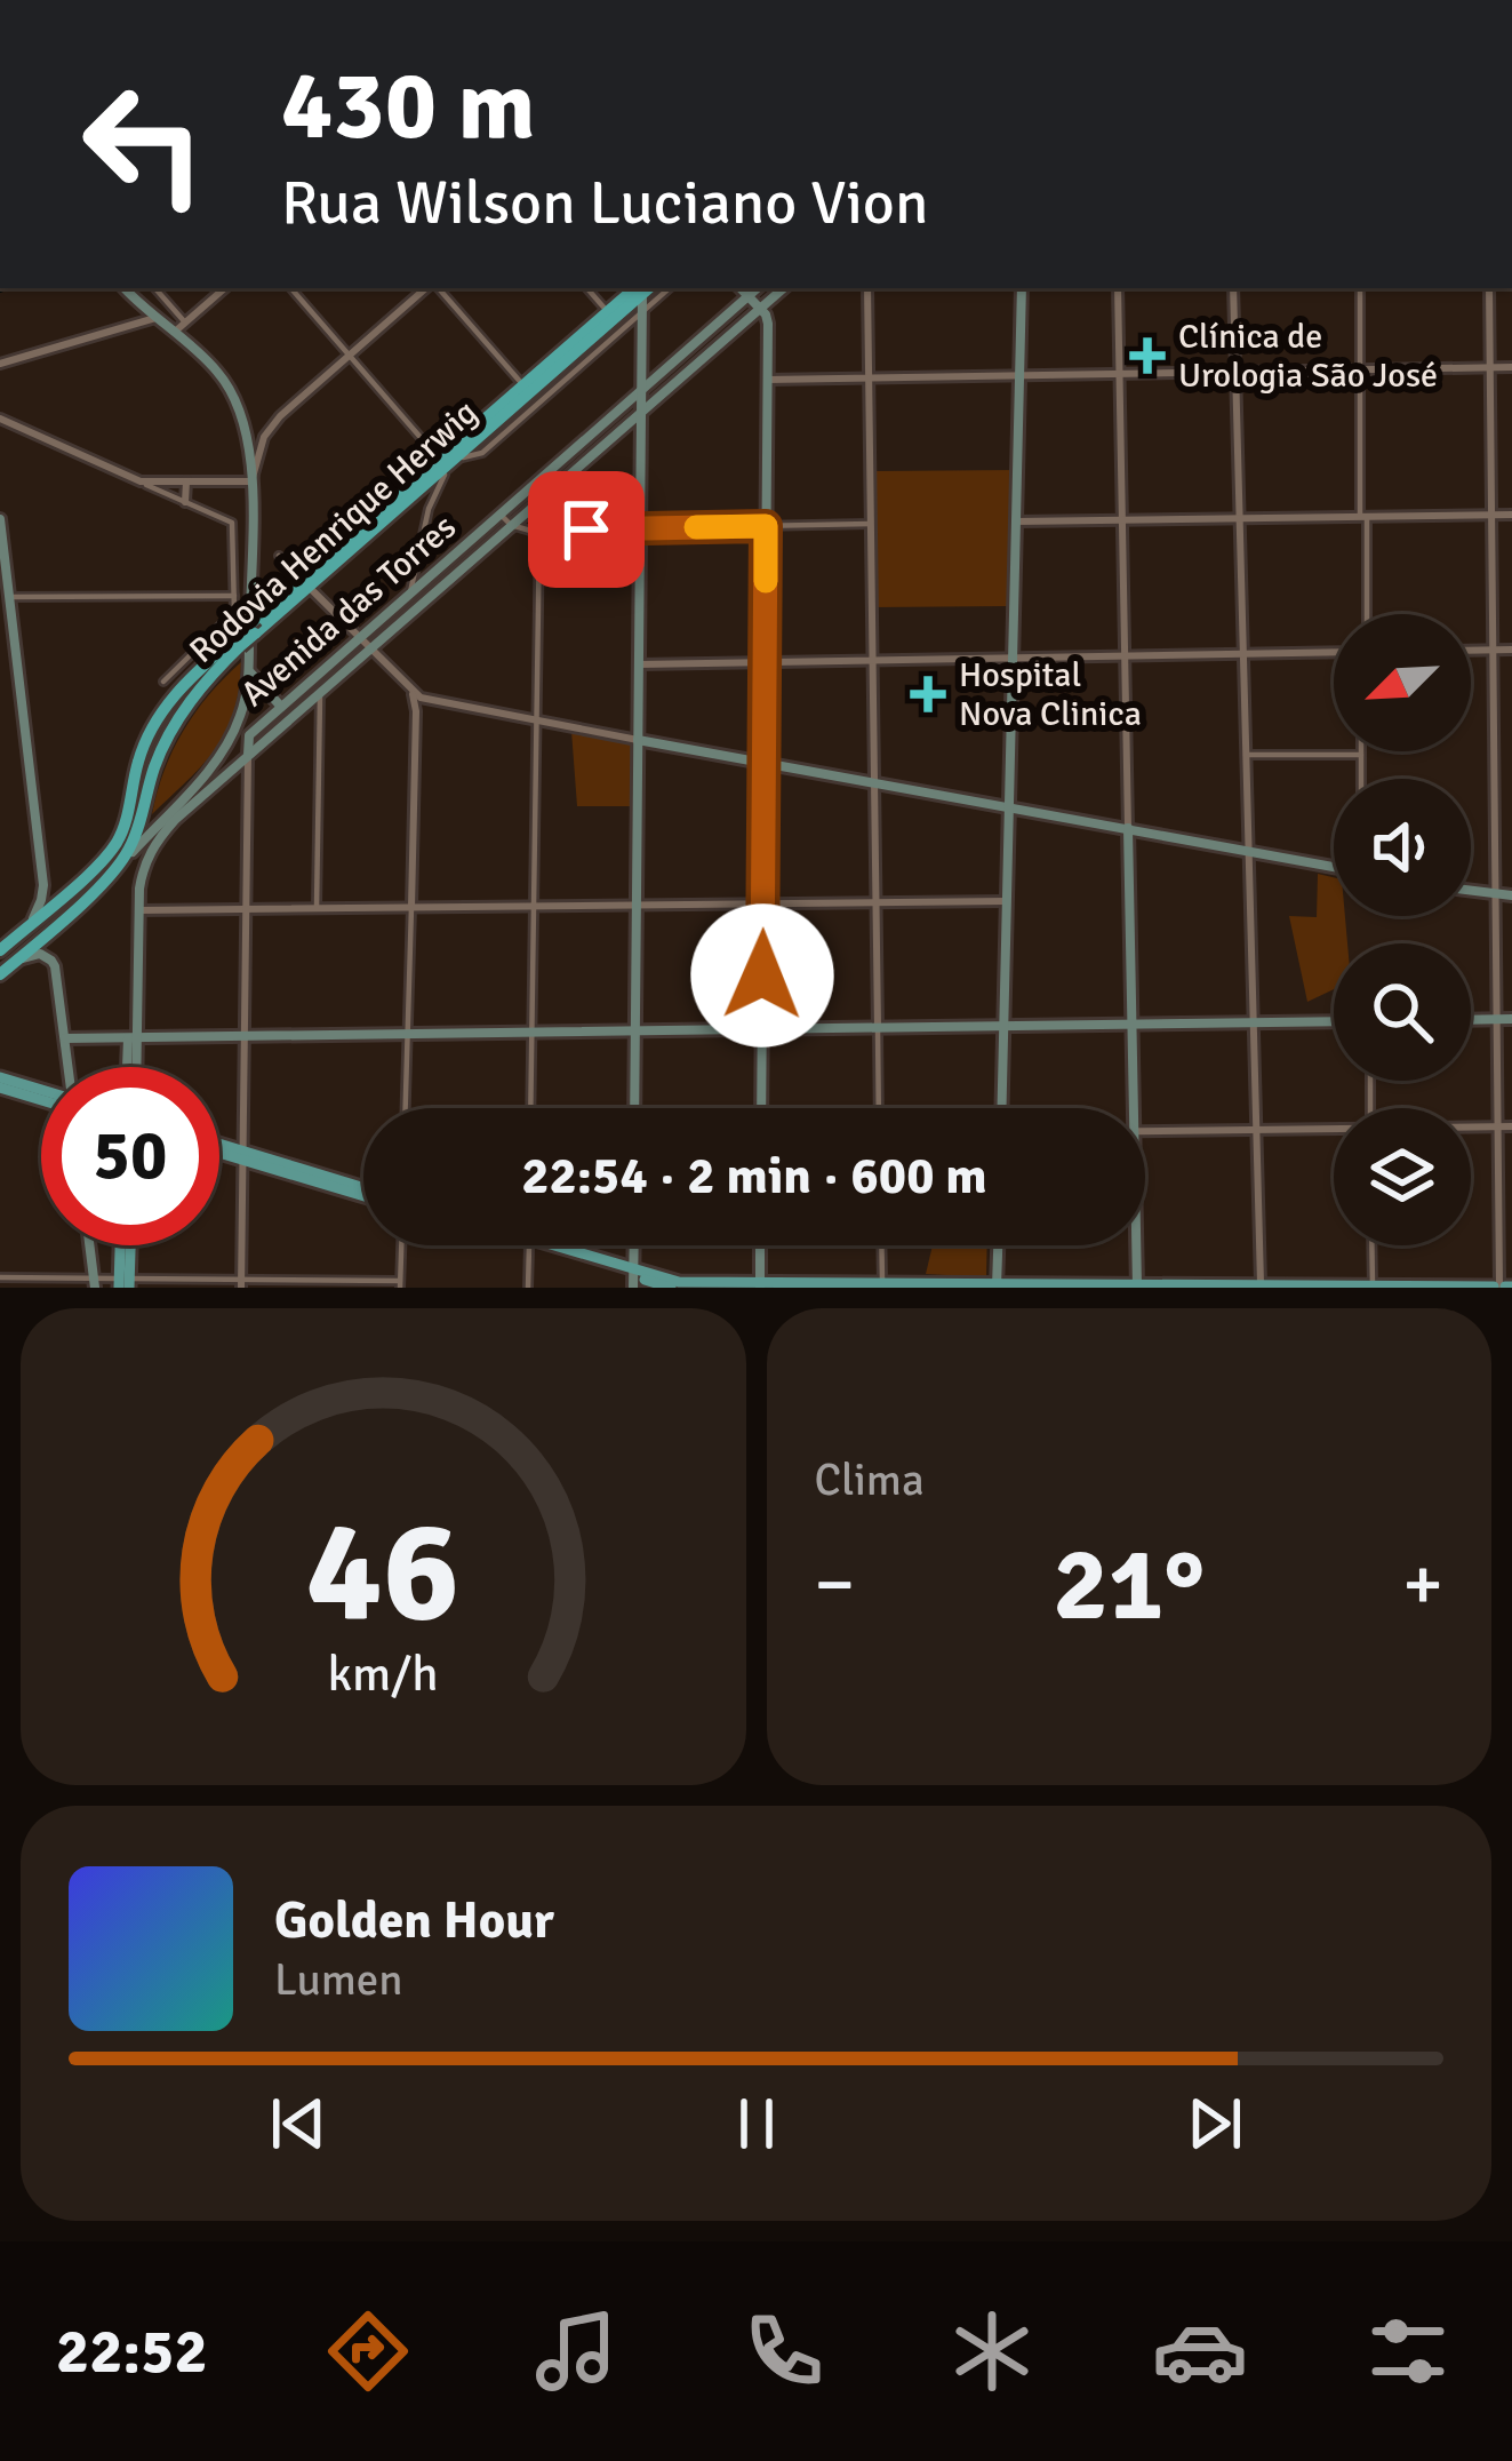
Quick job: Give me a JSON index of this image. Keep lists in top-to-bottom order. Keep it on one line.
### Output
{"streets":{"highway":["Rodovia Henrique Herwig"],"main road":["Avenida das Torres"]},"places":{"health":["Clínica de Urologia São José","Hospital Nova Clinica"]},"north":"bottom left","page":{"turn":["430 m","Rua Wilson Luciano Vion"],"limit":"50","trip":"22:54 · 2 min · 600 m","tile":"Clima","heat":["−","21°","+"],"song":["Golden Hour","Lumen"],"tabs":"22:52","gauge":["46","km/h"]}}
